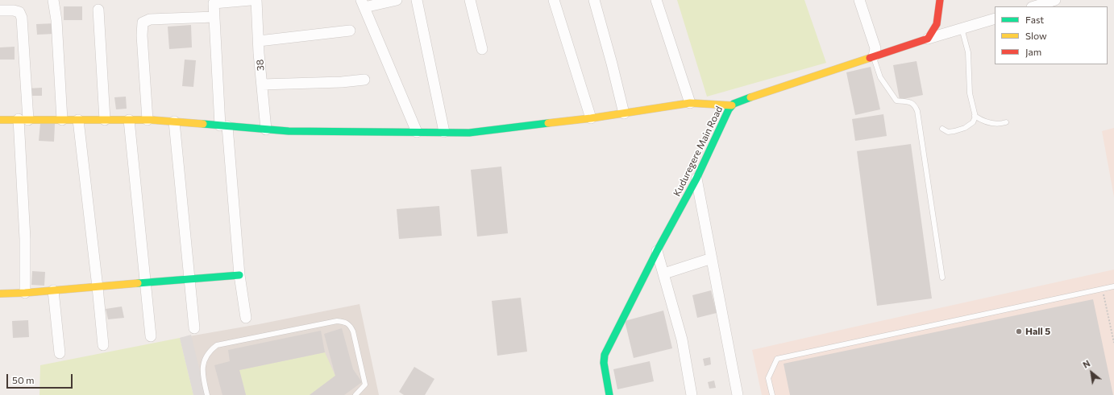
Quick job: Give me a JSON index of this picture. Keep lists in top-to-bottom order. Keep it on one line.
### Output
{"streets":{"street":["38","Kuduregere Main Road"]},"places":["Hall 5"],"legend":["Fast","Slow","Jam"],"scale_bar":"50 m","north":"top left"}
